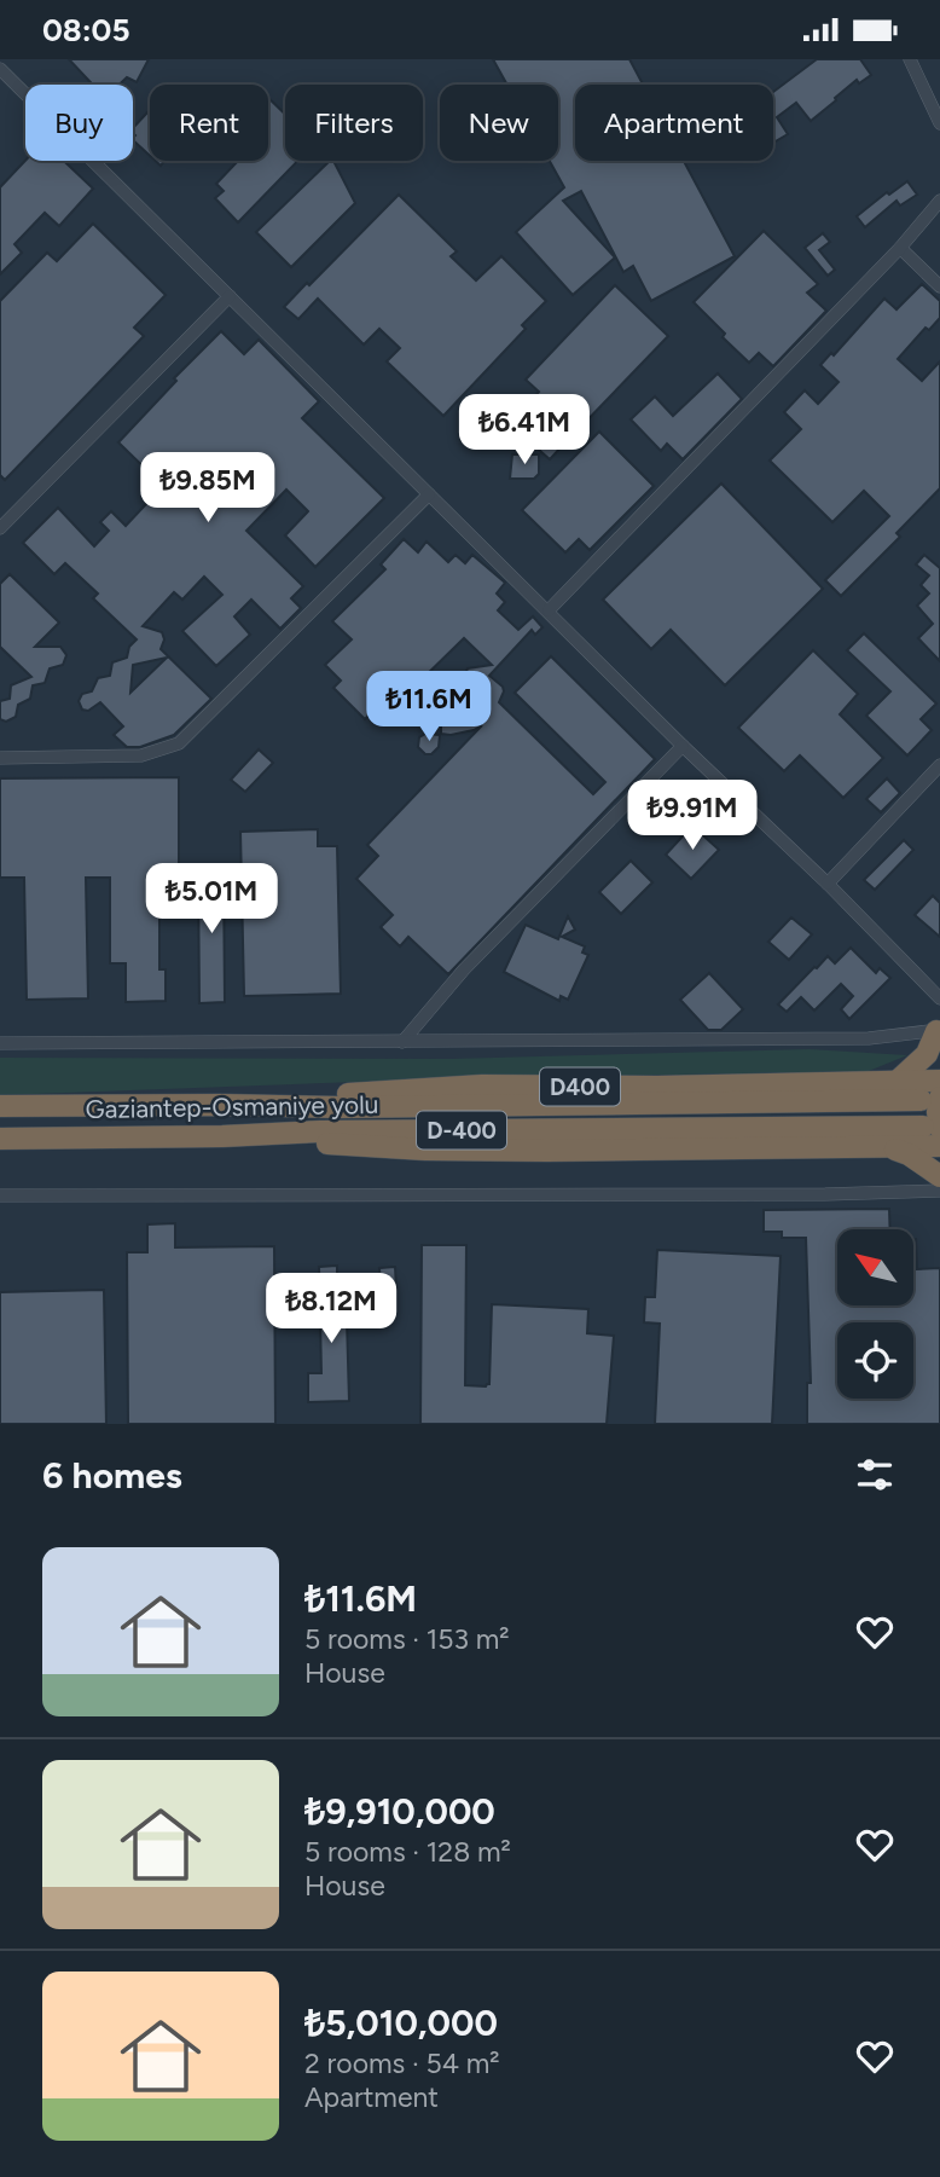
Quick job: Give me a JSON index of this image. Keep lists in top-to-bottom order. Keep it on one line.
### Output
{"streets":{"highway":["D400","Gaziantep-Osmaniye yolu","D-400"]},"crossings":[["D400","Gaziantep-Osmaniye yolu"]],"north":"top left","page":{"status":"08:05","chip":["Buy","Rent","Filters","New","Apartment"],"price":["₺6.41M","₺9.85M","₺11.6M","₺9.91M","₺5.01M","₺8.12M"],"heading":"6 homes","list":[{"name":"₺11.6M","note":"5 rooms · 153 m² · House"},{"name":"₺9,910,000","note":"5 rooms · 128 m² · House"},{"name":"₺5,010,000","note":"2 rooms · 54 m² · Apartment"}]}}
